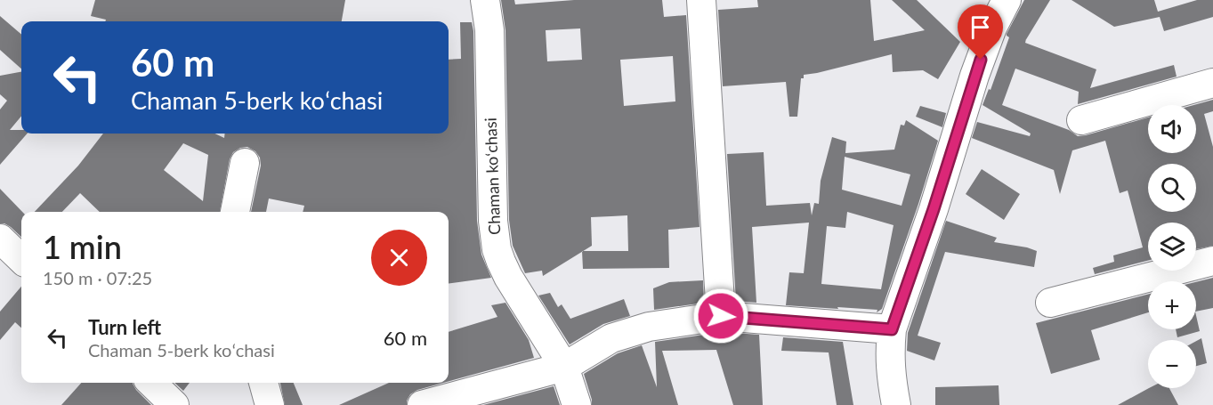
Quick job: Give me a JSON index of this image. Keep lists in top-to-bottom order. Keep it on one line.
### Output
{"streets":{"street":["Chaman koʻchasi"]},"page":{"turn":["60 m","Chaman 5-berk koʻchasi"],"map_buttons":["+","−"],"heading":["1 min","150 m · 07:25"],"list":[{"name":"Turn left","note":"Chaman 5-berk koʻchasi","value":"60 m"}]}}
